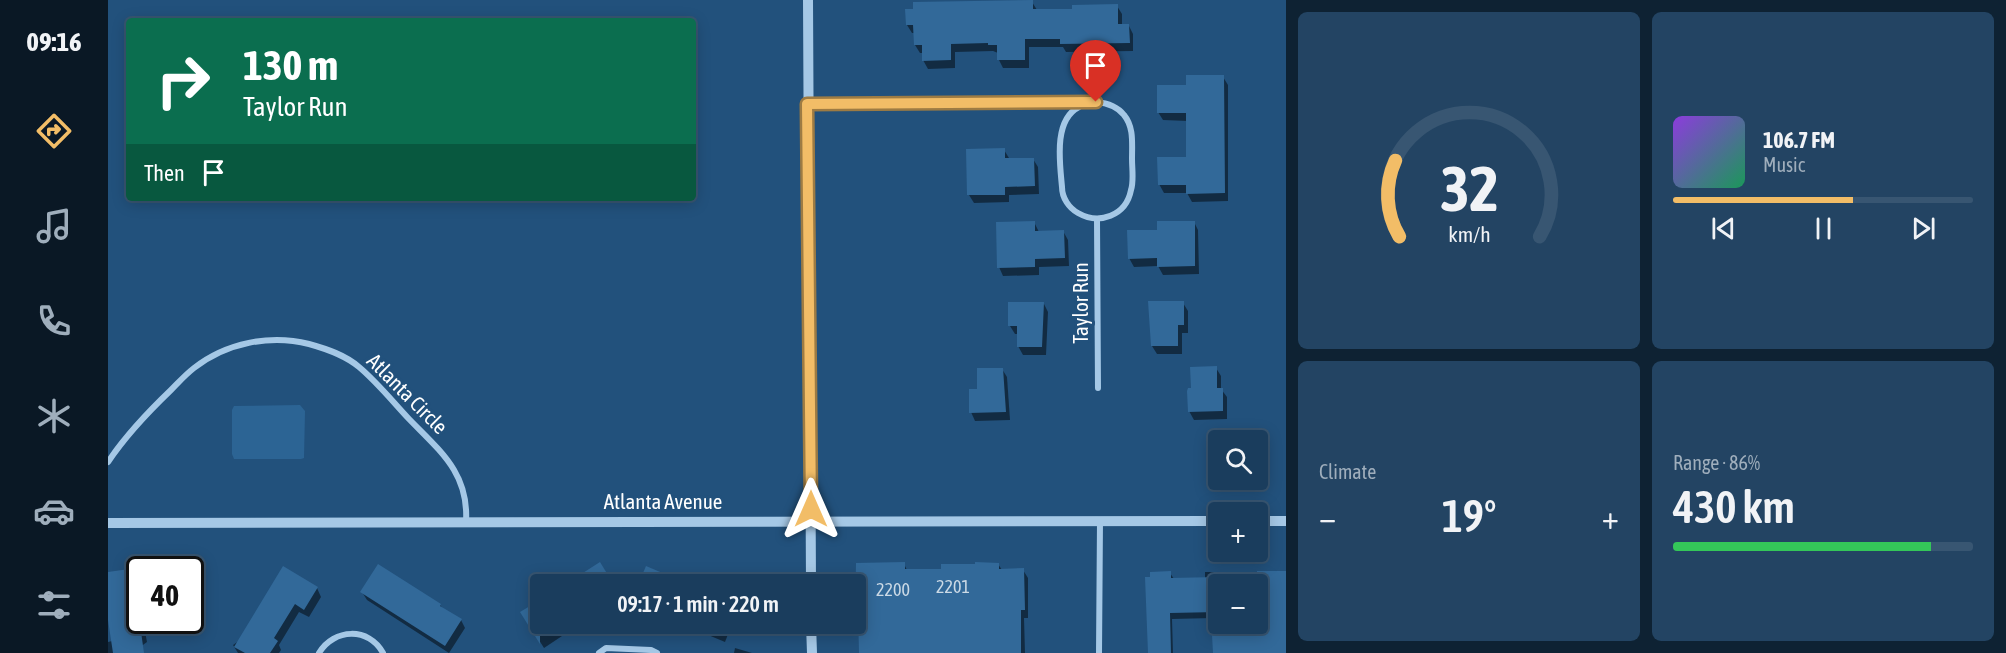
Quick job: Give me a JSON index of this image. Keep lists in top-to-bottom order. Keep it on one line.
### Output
{"streets":{"street":["Taylor Run","Atlanta Circle","Atlanta Avenue"]},"crossings":[["Atlanta Circle","Atlanta Avenue"]],"house_numbers":["2201","2200"],"page":{"tabs":"09:16","turn":["130 m","Taylor Run"],"song":["106.7 FM","Music"],"then":"Then","tile":["Climate",["Range · 86%","430 km"]],"map_buttons":["+","−"],"heat":["−","19°","+"],"limit":"40","trip":"09:17 · 1 min · 220 m","gauge":["32","km/h"]}}
